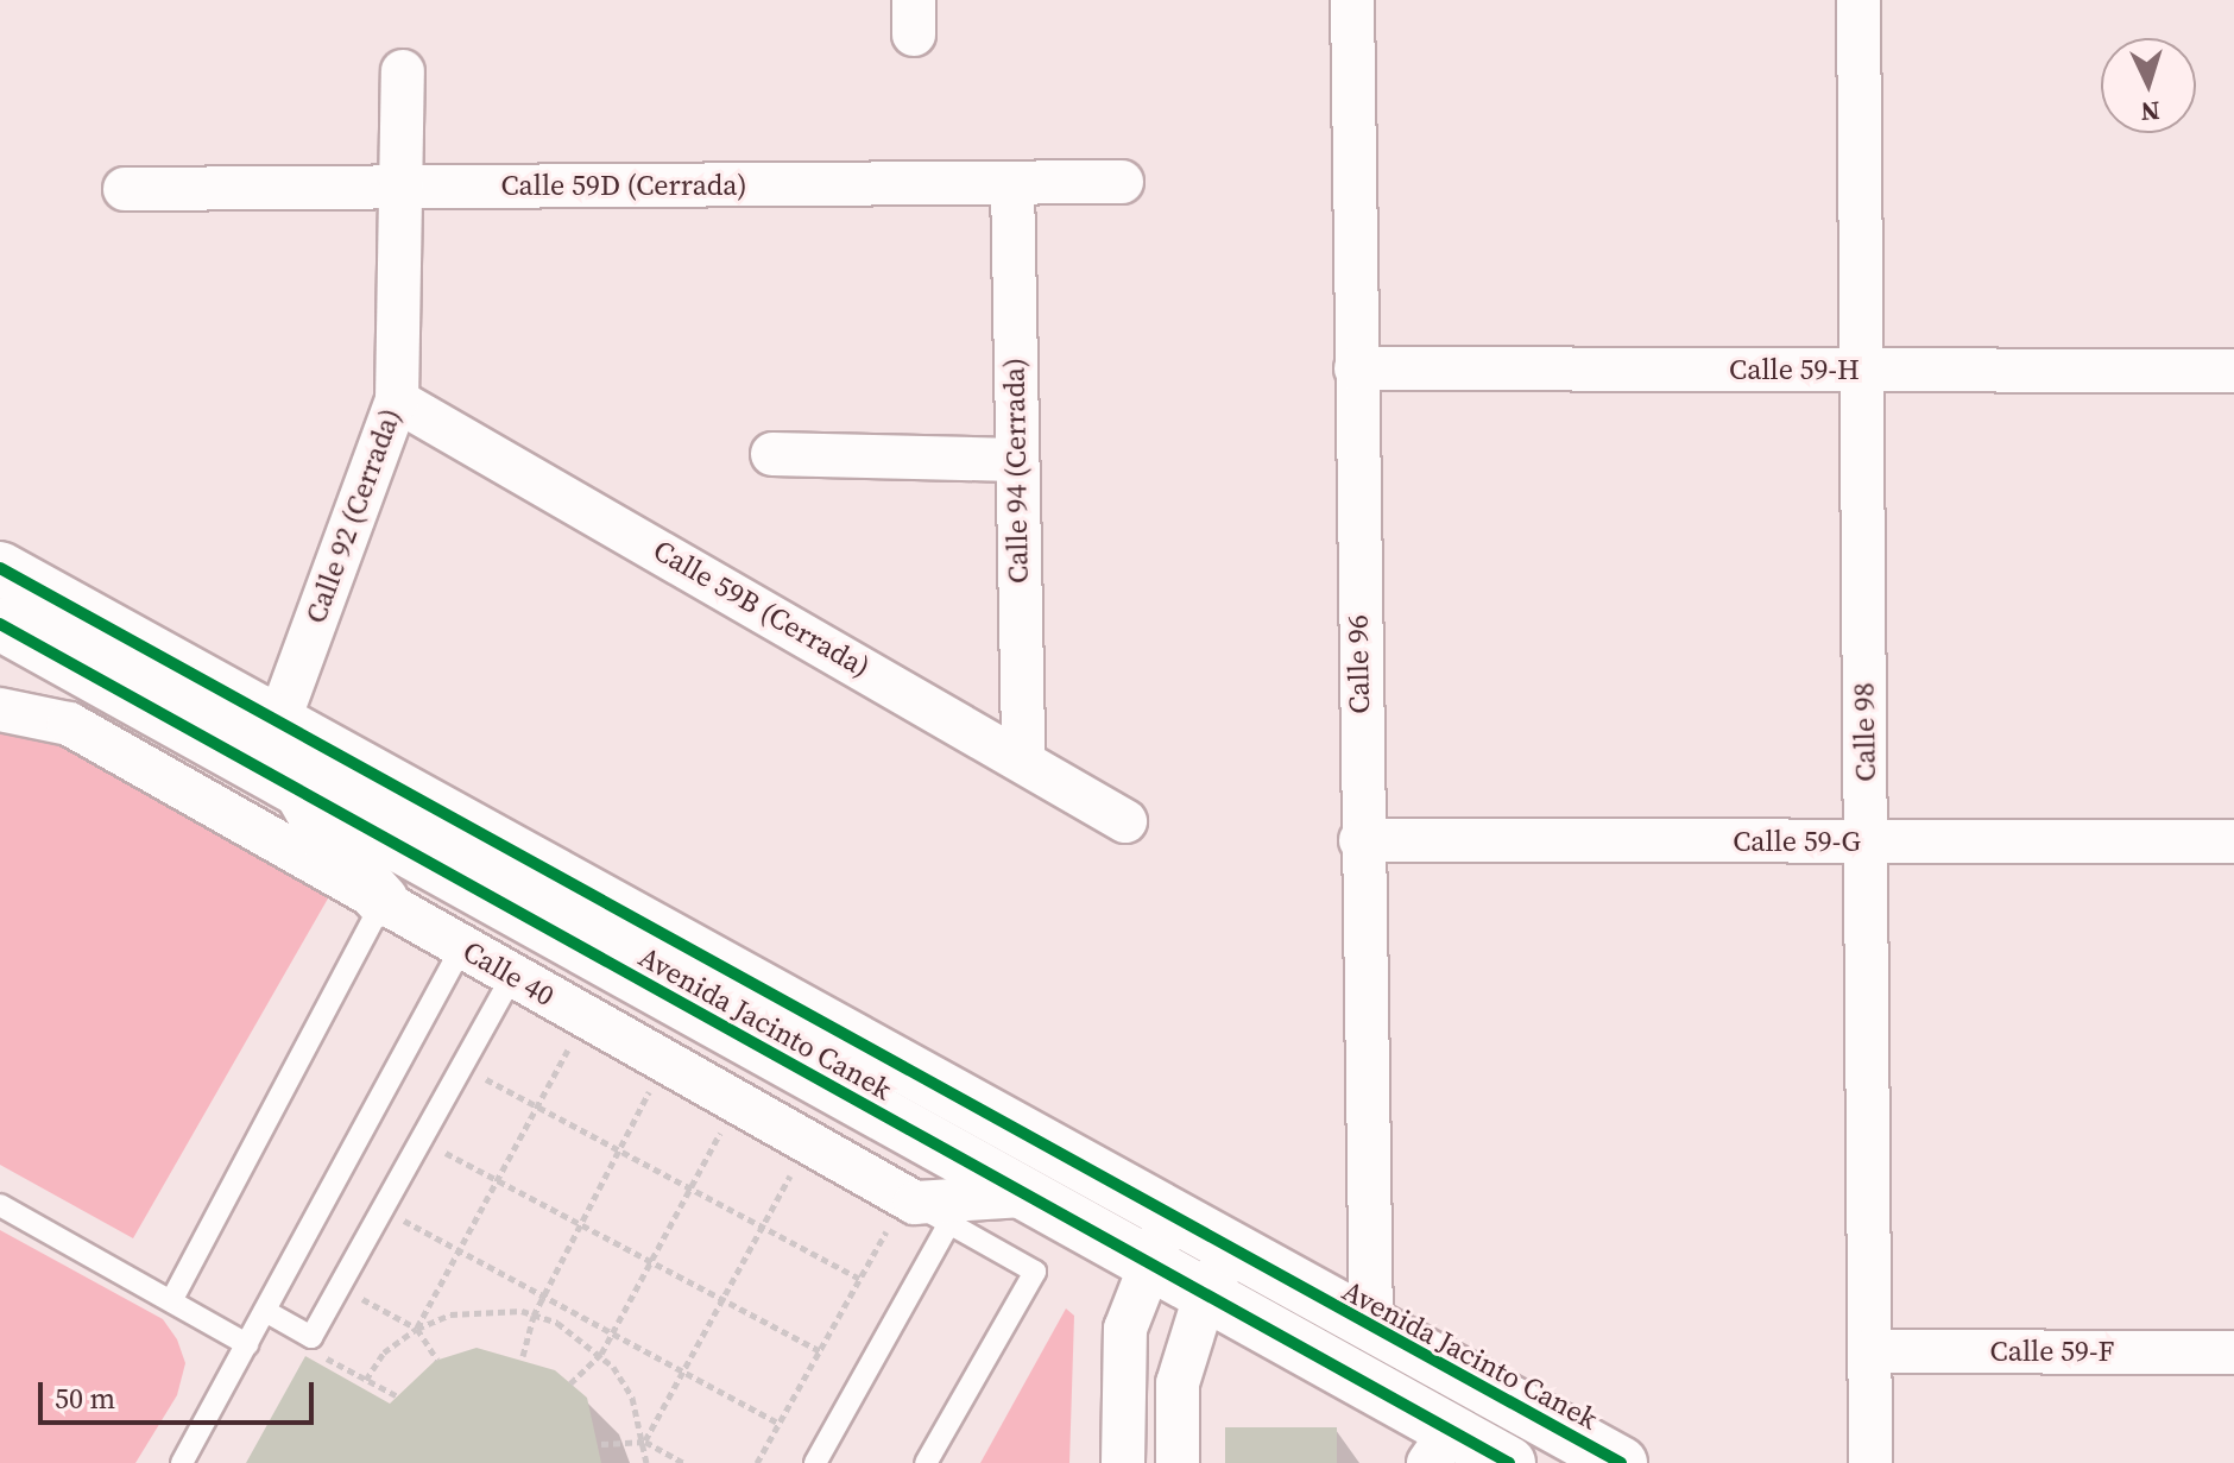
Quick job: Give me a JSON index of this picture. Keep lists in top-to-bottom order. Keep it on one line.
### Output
{"streets":{"main road":["Avenida Jacinto Canek"],"street":["Calle 59D (Cerrada)","Calle 59-H","Calle 94 (Cerrada)","Calle 92 (Cerrada)","Calle 59B (Cerrada)","Calle 96","Calle 98","Calle 59-G","Calle 40","Calle 59-F"]},"crossings":[["Calle 59D (Cerrada)","Calle 94 (Cerrada)"],["Calle 59D (Cerrada)","Calle 92 (Cerrada)"],["Calle 59-H","Calle 96"],["Calle 59-H","Calle 98"],["Calle 94 (Cerrada)","Calle 59B (Cerrada)"],["Calle 92 (Cerrada)","Calle 59B (Cerrada)"],["Calle 92 (Cerrada)","Avenida Jacinto Canek"],["Calle 96","Calle 59-G"],["Calle 96","Avenida Jacinto Canek"],["Calle 98","Calle 59-G"],["Calle 98","Calle 59-F"]],"scale_bar":"50 m","north":"bottom"}
